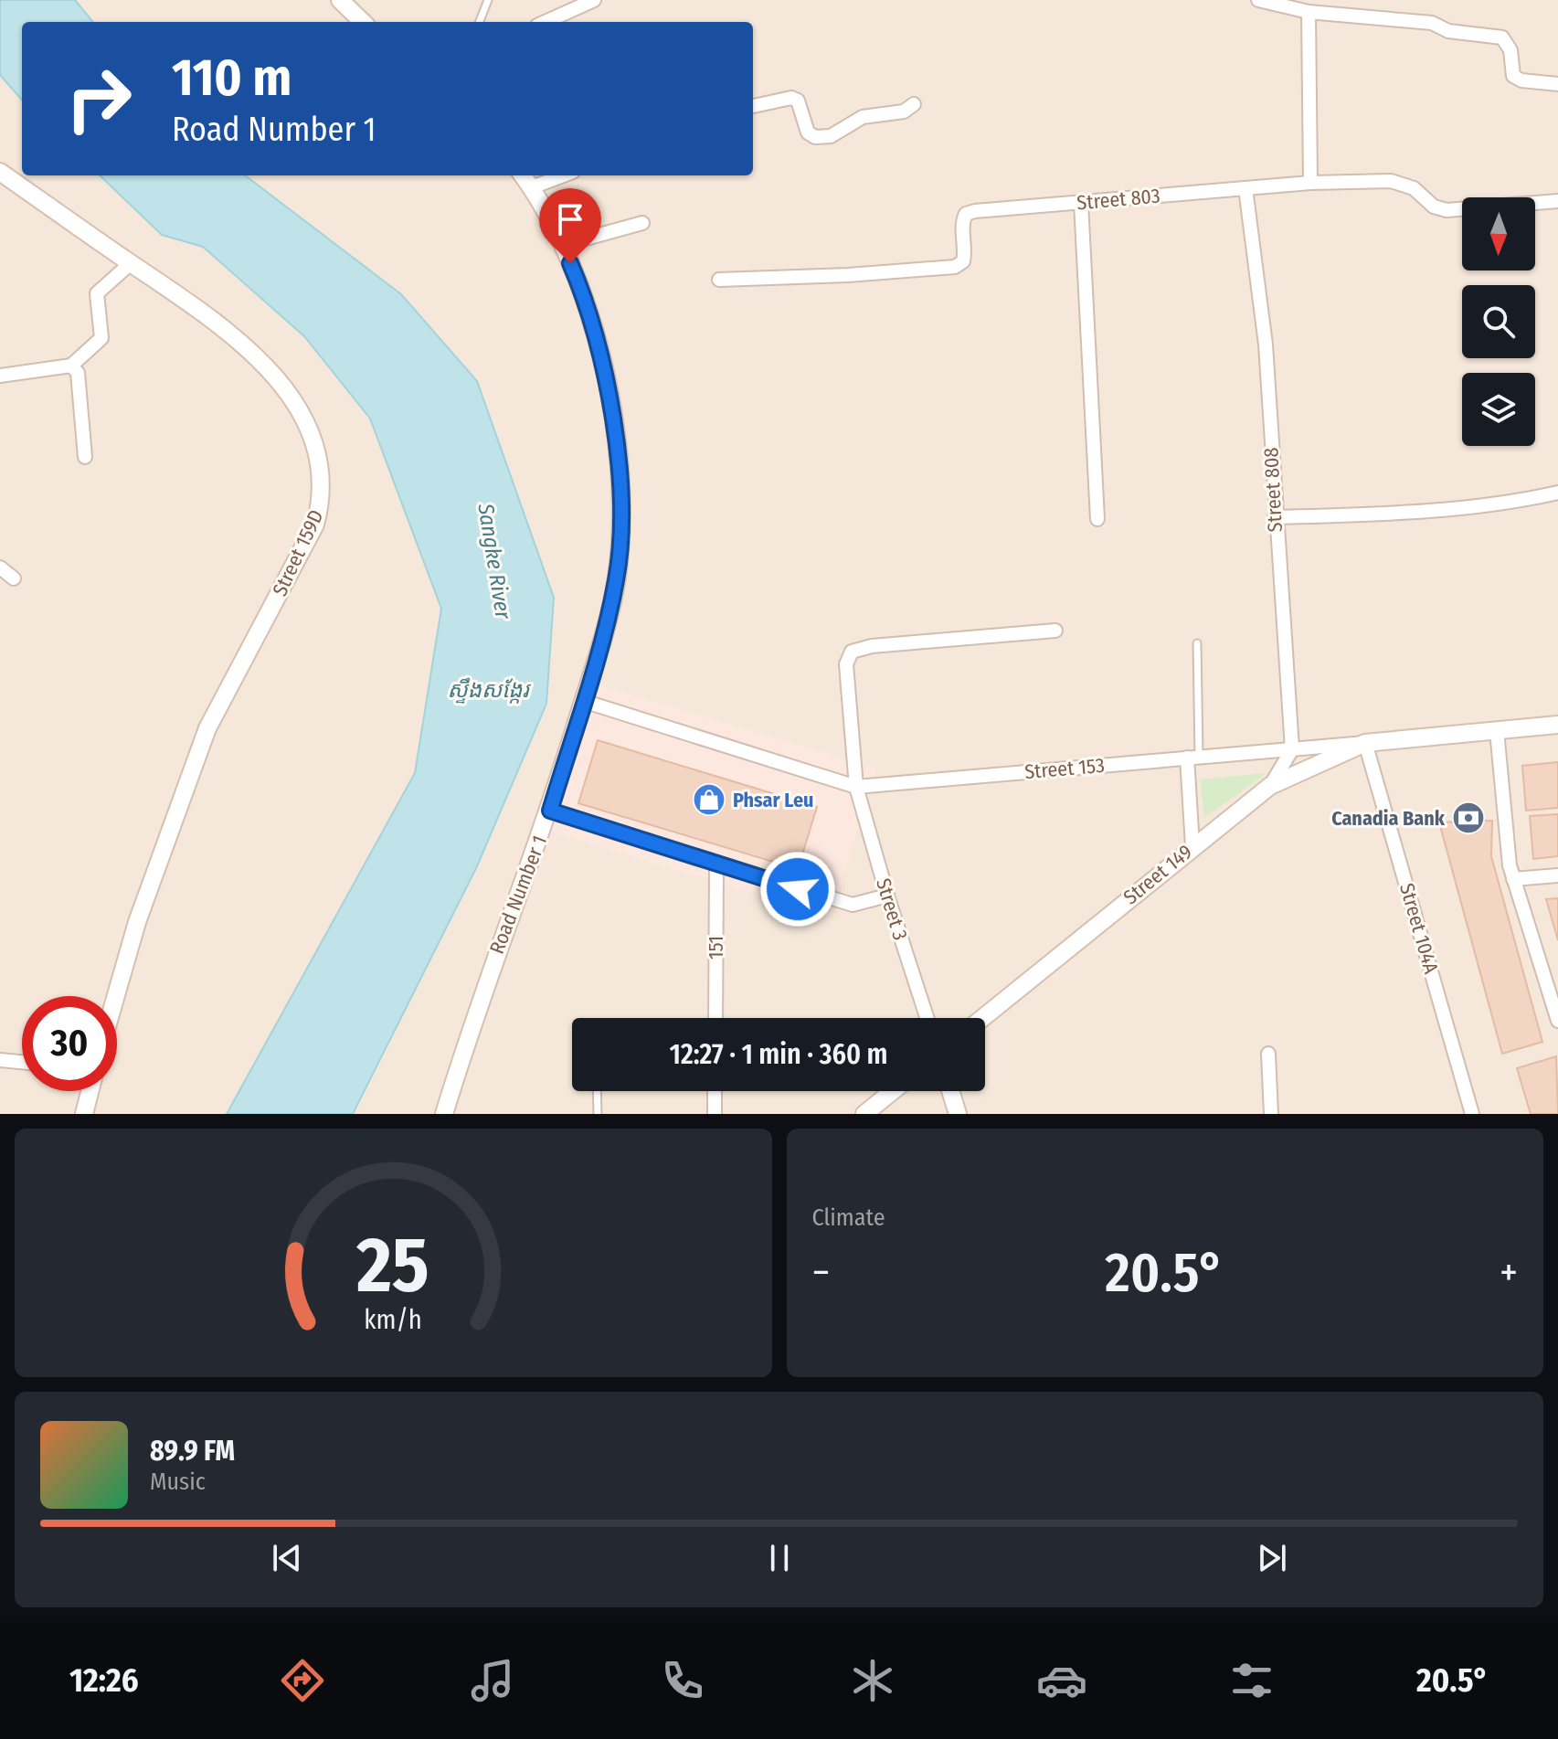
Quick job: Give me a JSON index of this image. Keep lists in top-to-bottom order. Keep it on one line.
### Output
{"streets":{"street":["Street 803","Street 808","Street 159D","Street 153","Street 149","Road Number 1","Street 3","Street 104A","151"]},"crossings":[["Street 803","Street 808"],["Street 808","Street 153"],["Street 153","Street 149"],["Street 153","Road Number 1"],["Street 153","Street 3"],["Street 153","Street 104A"],["Street 149","Street 104A"]],"water":["Sangke River","ស្ទឹងសង្កែរ"],"places":{"shop":["Phsar Leu"],"bank":["Canadia Bank"]},"north":"bottom","page":{"turn":["110 m","Road Number 1"],"limit":"30","trip":"12:27 · 1 min · 360 m","tile":"Climate","heat":["−","20.5°","+"],"song":["89.9 FM","Music"],"tabs":["12:26","20.5°"],"gauge":["25","km/h"]}}
